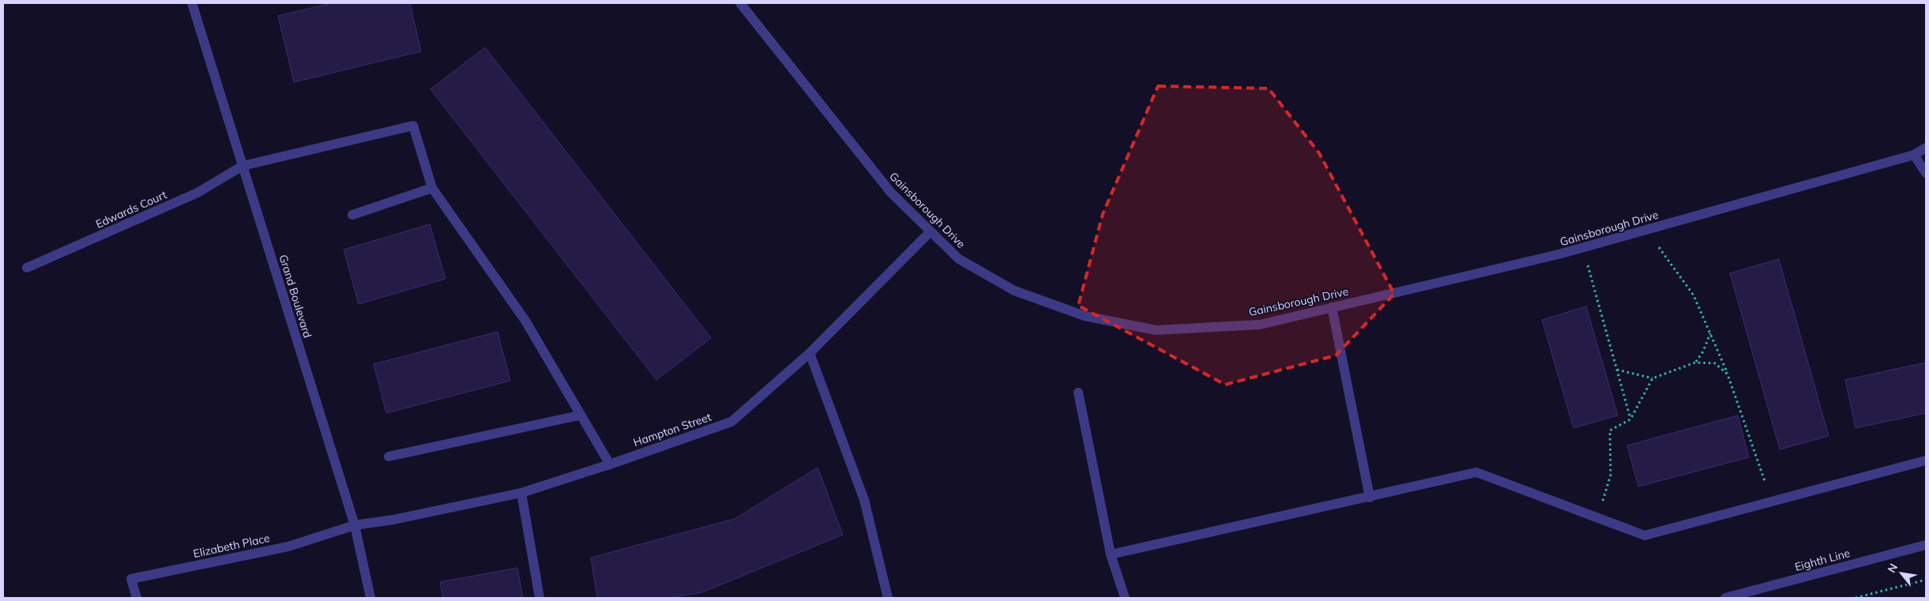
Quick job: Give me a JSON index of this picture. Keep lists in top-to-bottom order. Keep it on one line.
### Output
{"streets":{"street":["Edwards Court","Gainsborough Drive","Grand Boulevard","Hampton Street","Elizabeth Place","Eighth Line"]},"crossings":[["Edwards Court","Grand Boulevard"],["Gainsborough Drive","Hampton Street"],["Grand Boulevard","Hampton Street"],["Grand Boulevard","Elizabeth Place"],["Hampton Street","Elizabeth Place"]],"north":"top left"}
